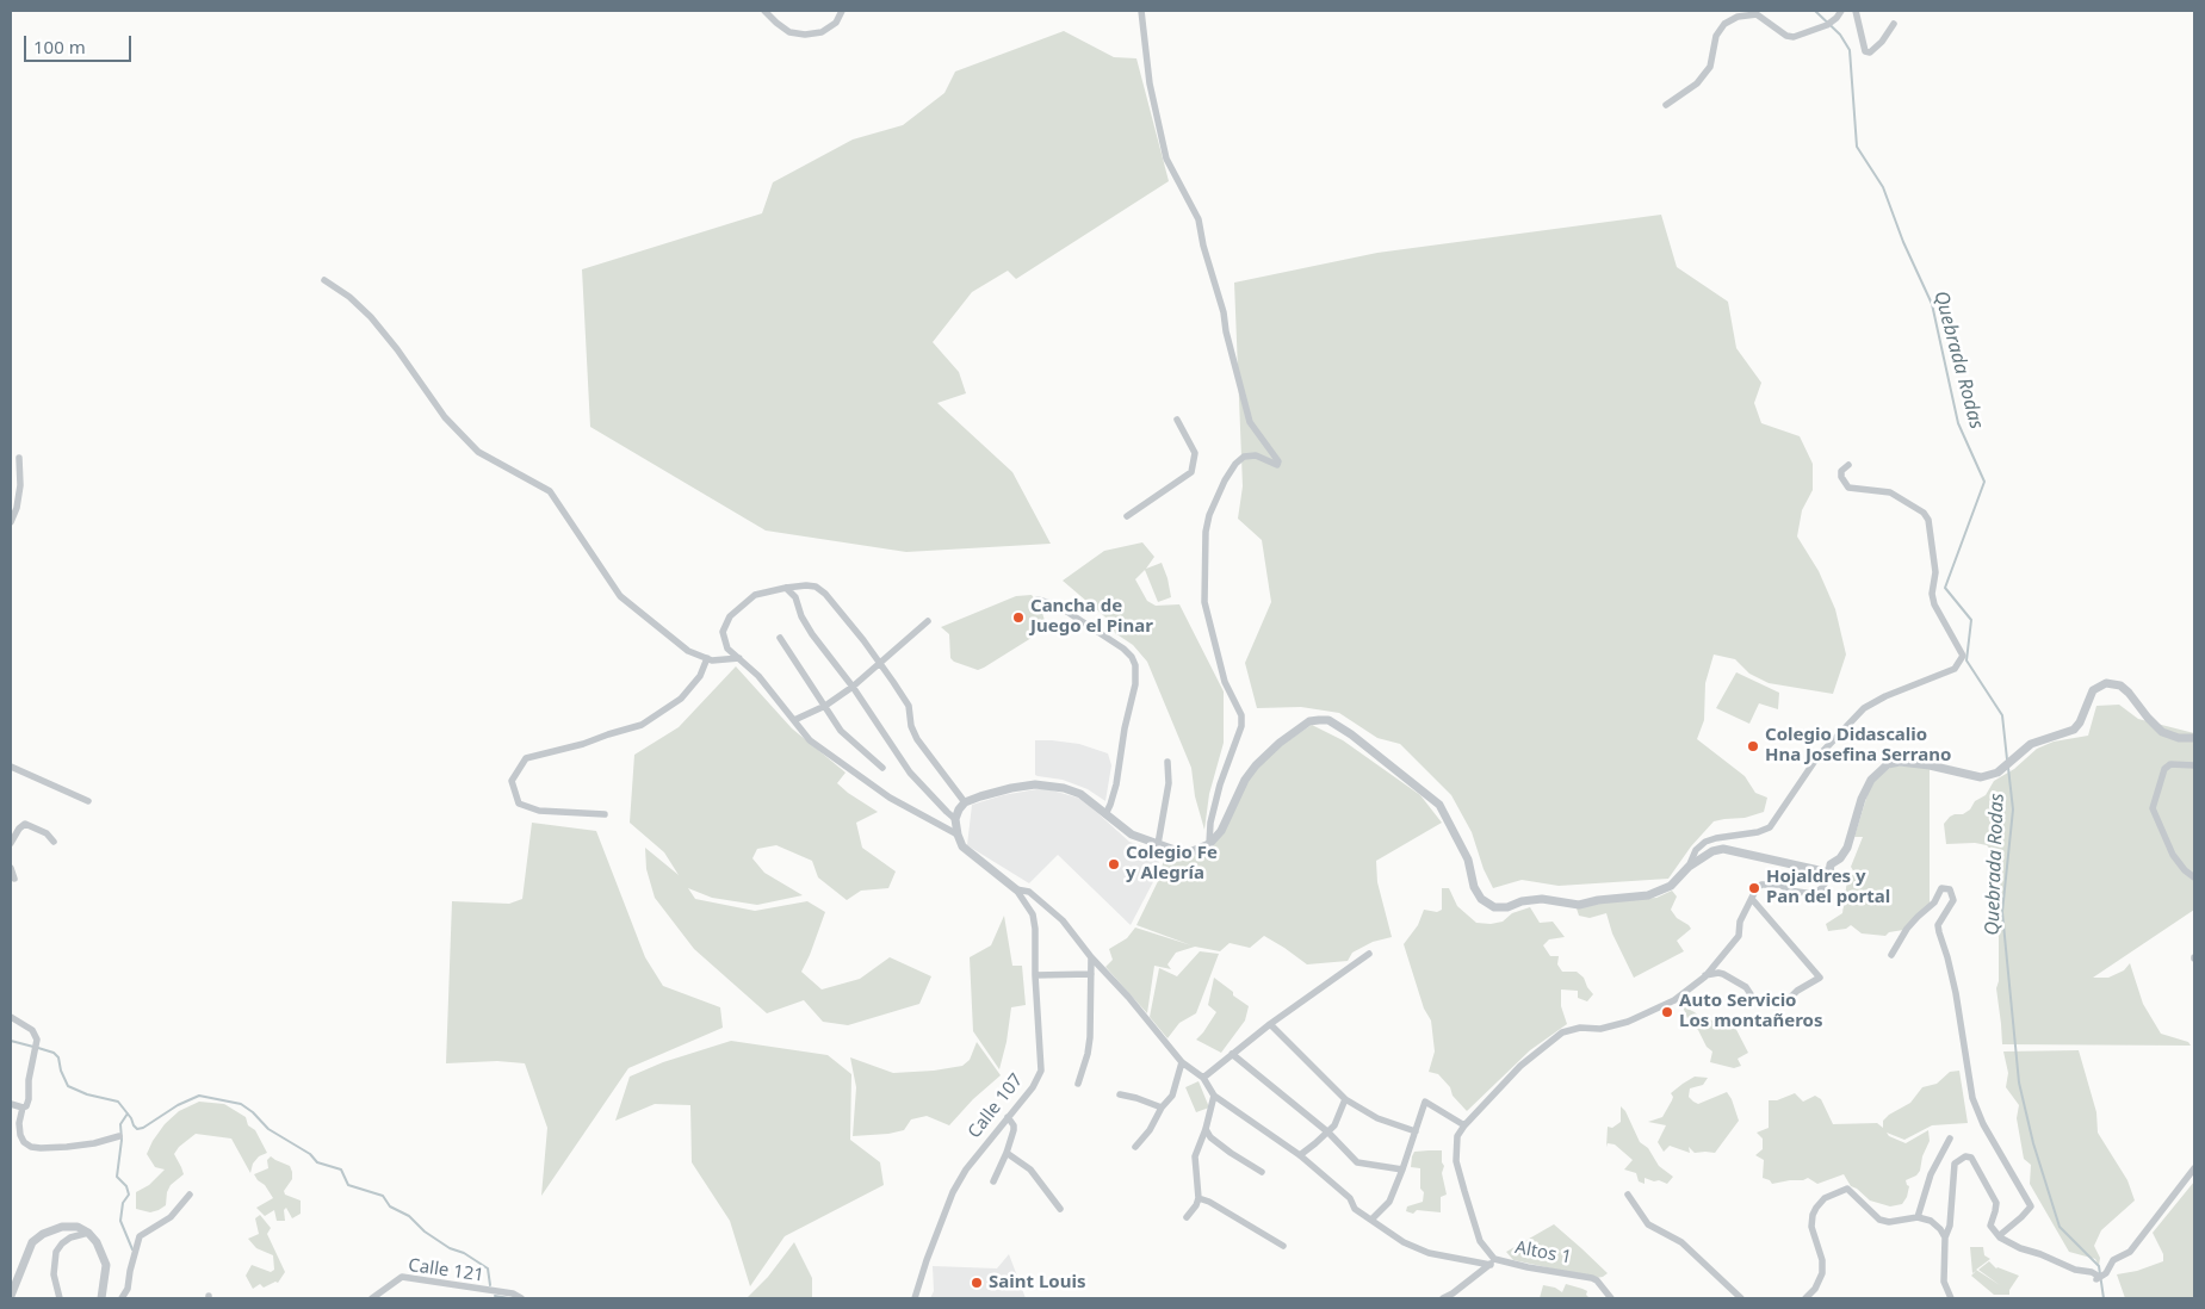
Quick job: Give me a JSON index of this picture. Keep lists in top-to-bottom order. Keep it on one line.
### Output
{"streets":{"street":["Calle 107","Altos 1","Calle 121"]},"water":["Quebrada Rodas"],"places":["Cancha de Juego el Pinar","Colegio Didascalio Hna Josefina Serrano","Colegio Fe y Alegría","Hojaldres y Pan del portal","Auto Servicio Los montañeros","Saint Louis"],"scale_bar":"100 m"}
